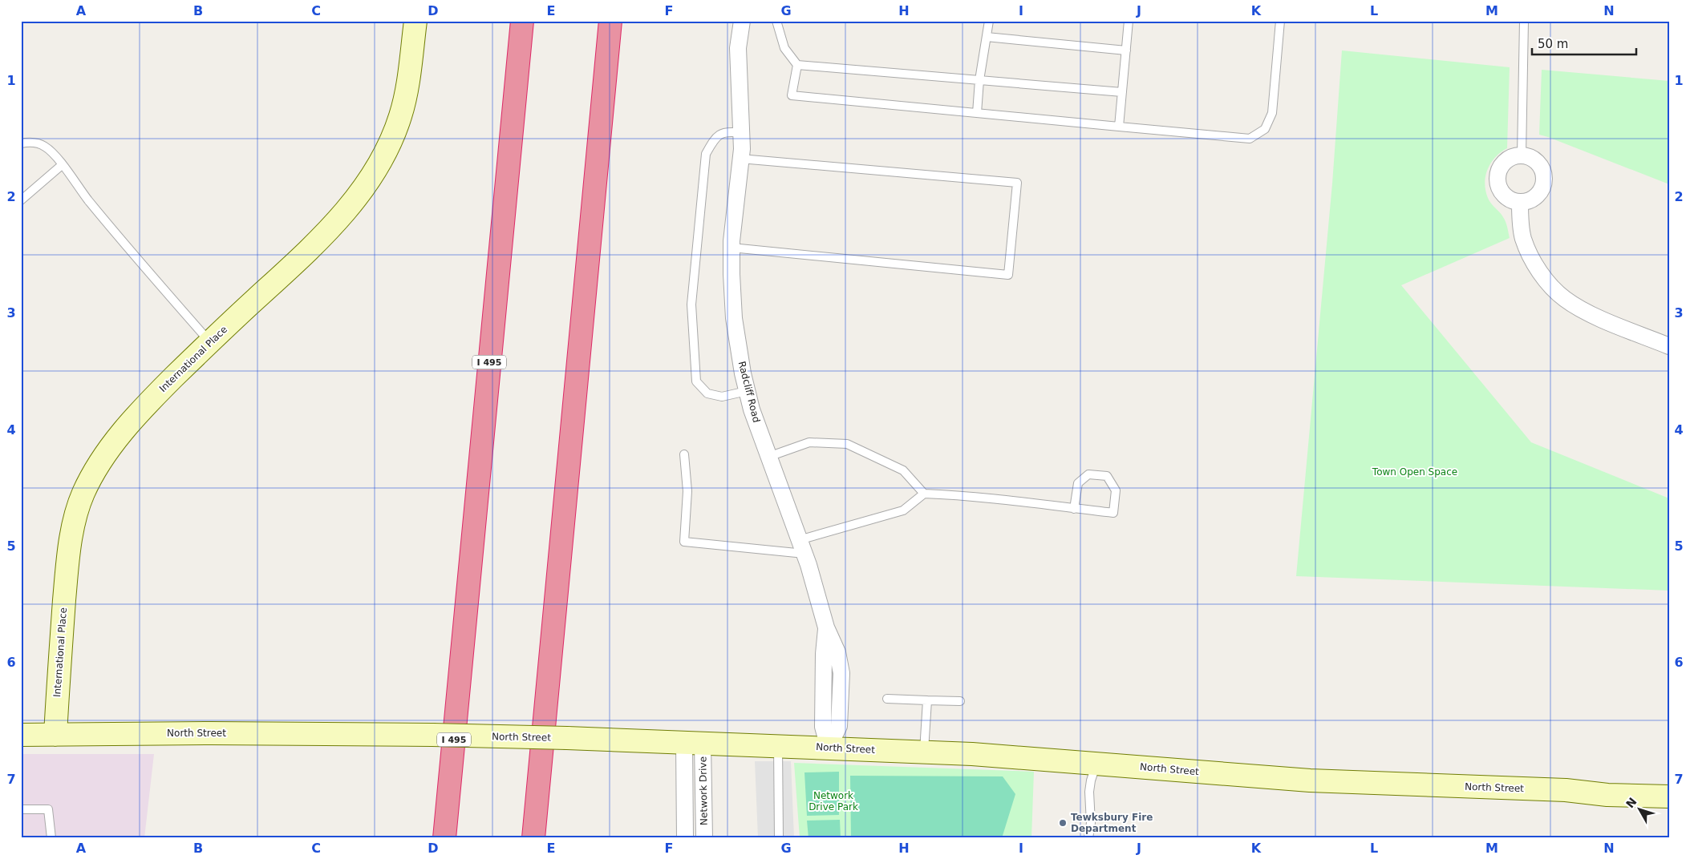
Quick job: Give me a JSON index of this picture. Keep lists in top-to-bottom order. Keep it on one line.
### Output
{"streets":{"highway":["I 495"],"main road":["International Place","North Street"],"street":["Radcliff Road","Network Drive"]},"crossings":[["International Place","North Street"],["Radcliff Road","North Street"],["North Street","Network Drive"]],"parks":["Town Open Space","Network Drive Park"],"places":["Tewksbury Fire Department"],"scale_bar":"50 m","north":"top left","grid":{"columns":["A","B","C","D","E","F","G","H","I","J","K","L","M","N"],"rows":["1","2","3","4","5","6","7"]}}
